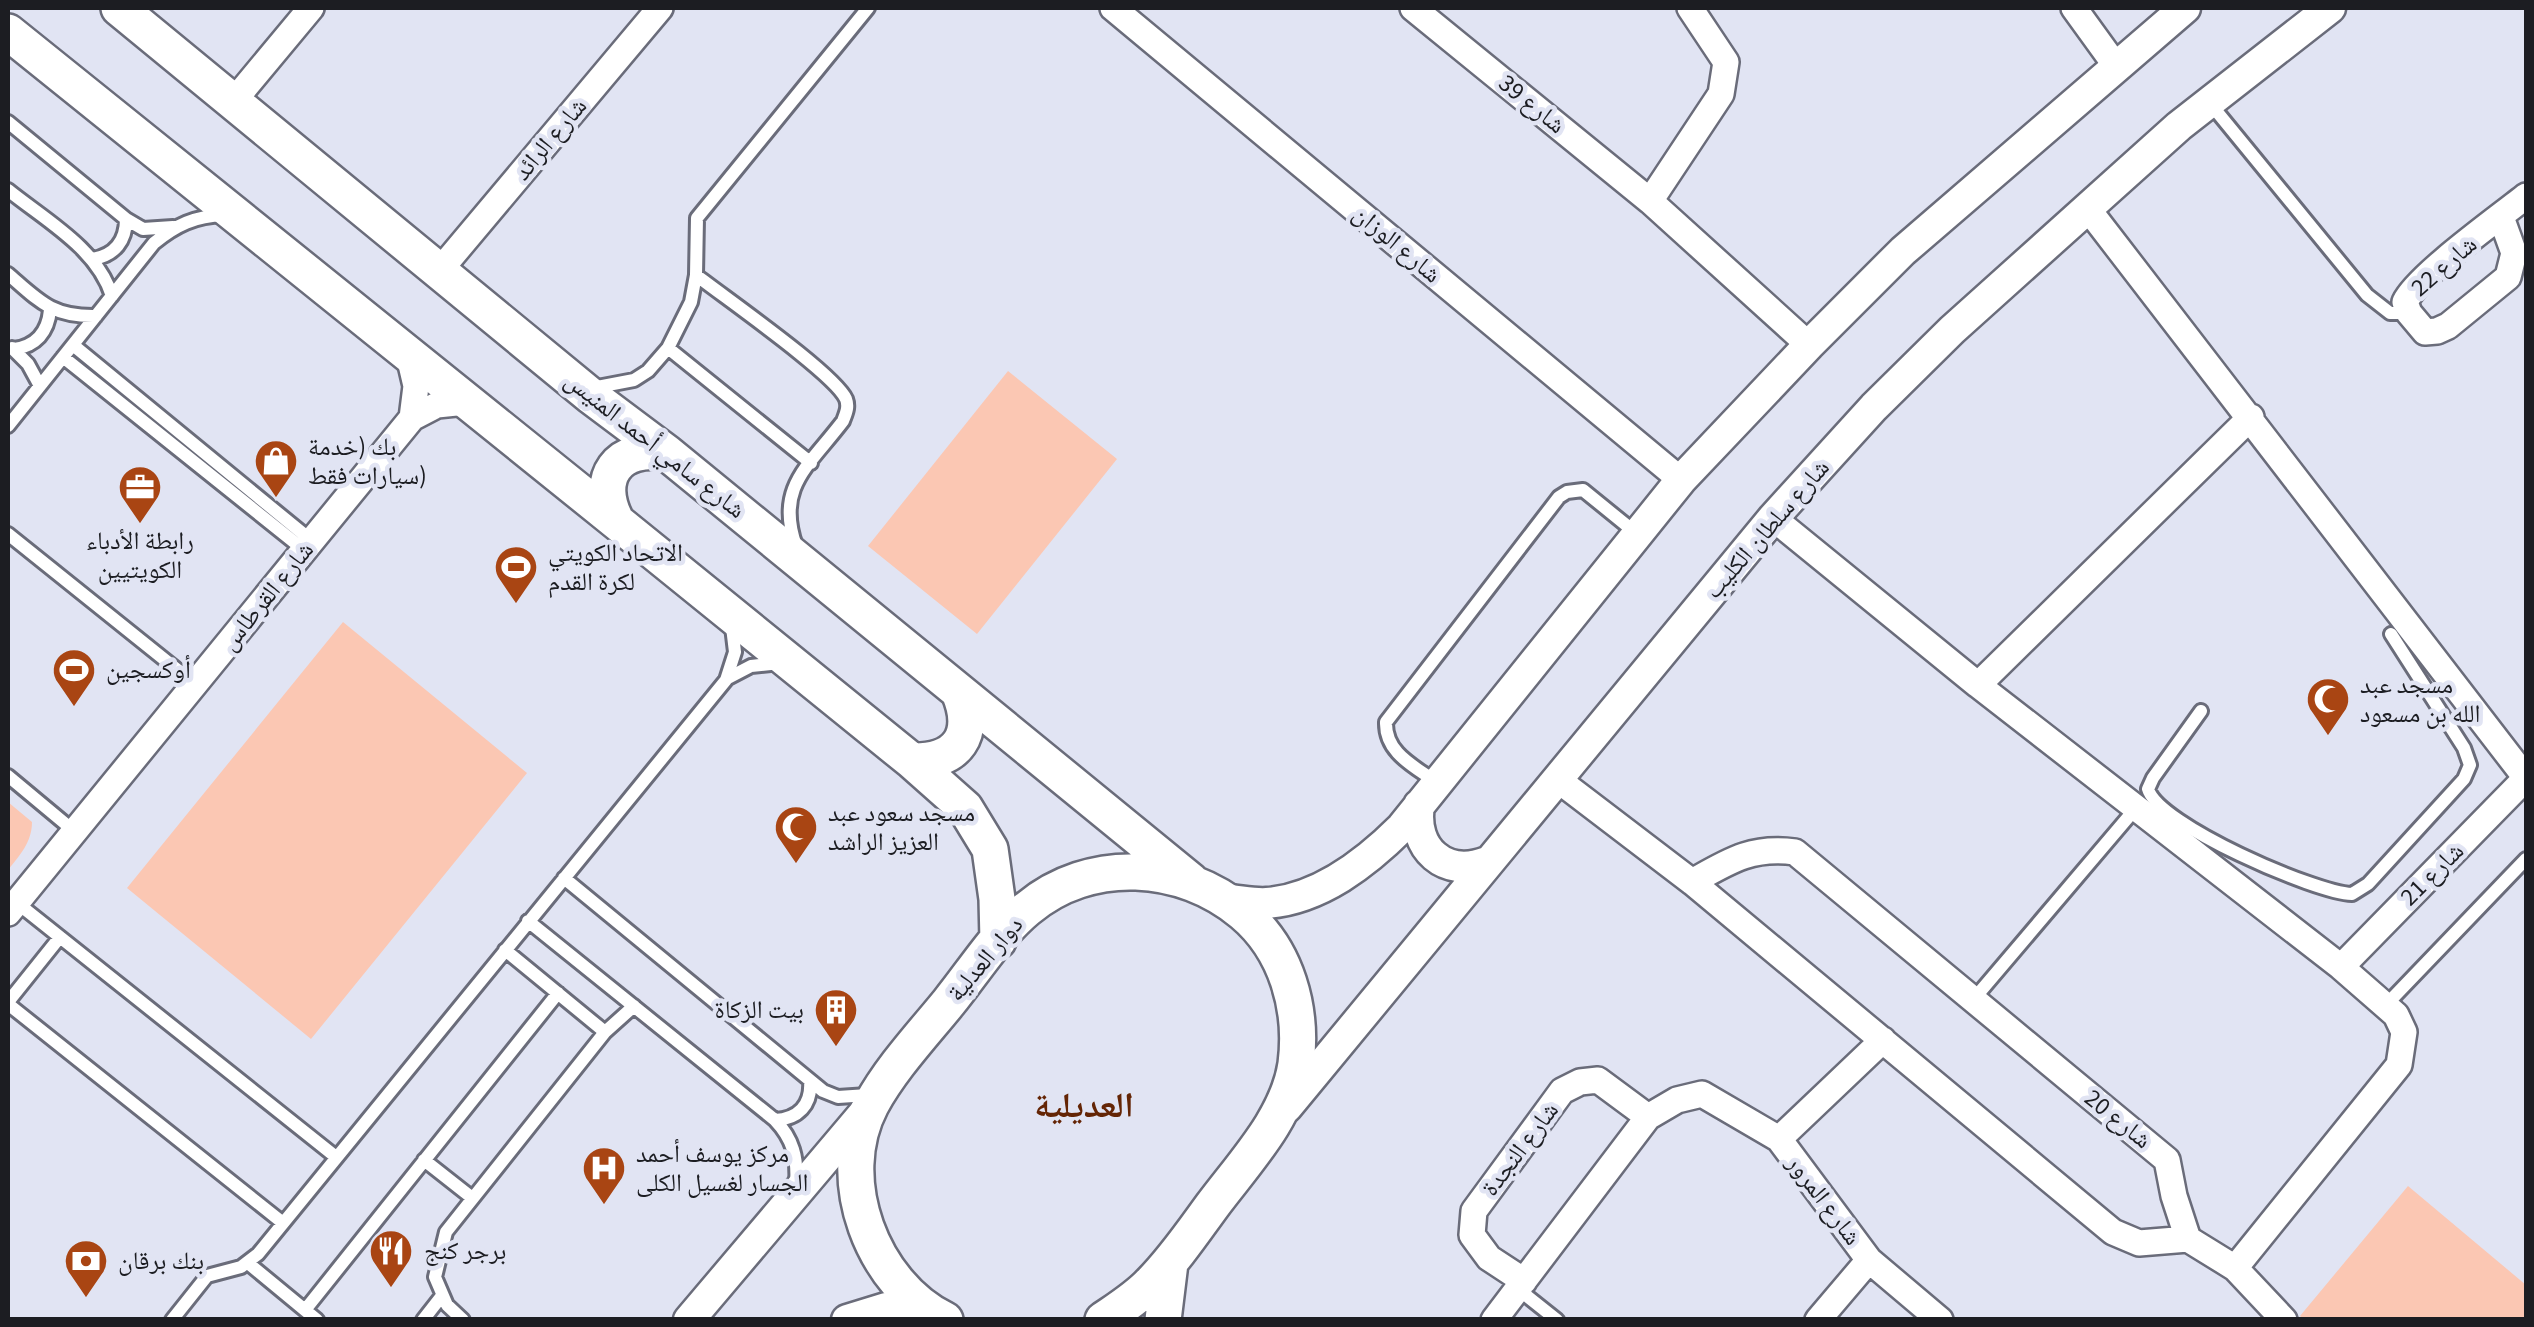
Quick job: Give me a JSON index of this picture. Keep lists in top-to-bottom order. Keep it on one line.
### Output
{"streets":{"main road":["شارع سامي أحمد المنيس","دوار العدلية"],"street":["شارع 39","شارع الرائد","شارع الوزان","شارع 22","شارع سلطان الكليب","شارع القرطاس","شارع 21","شارع 20","شارع النجدة","شارع المرور"]},"crossings":[["شارع الرائد","شارع سامي أحمد المنيس"],["شارع سامي أحمد المنيس","دوار العدلية"],["شارع سلطان الكليب","شارع 21"],["شارع سلطان الكليب","دوار العدلية"],["شارع النجدة","شارع المرور"]],"districts":["العديلية"],"places":{"shop":["بك (خدمة سيارات فقط)"],"office":["رابطة الأدباء الكويتيين"],"sports":["الاتحاد الكويتي لكرة القدم","أوكسجين"],"mosque":["مسجد عبد الله بن مسعود","مسجد سعود عبد العزيز الراشد"],"building":["بيت الزكاة"],"hospital":["مركز يوسف أحمد الجسار لغسيل الكلى"],"restaurant":["برجر كنج"],"bank":["بنك برقان"]}}
